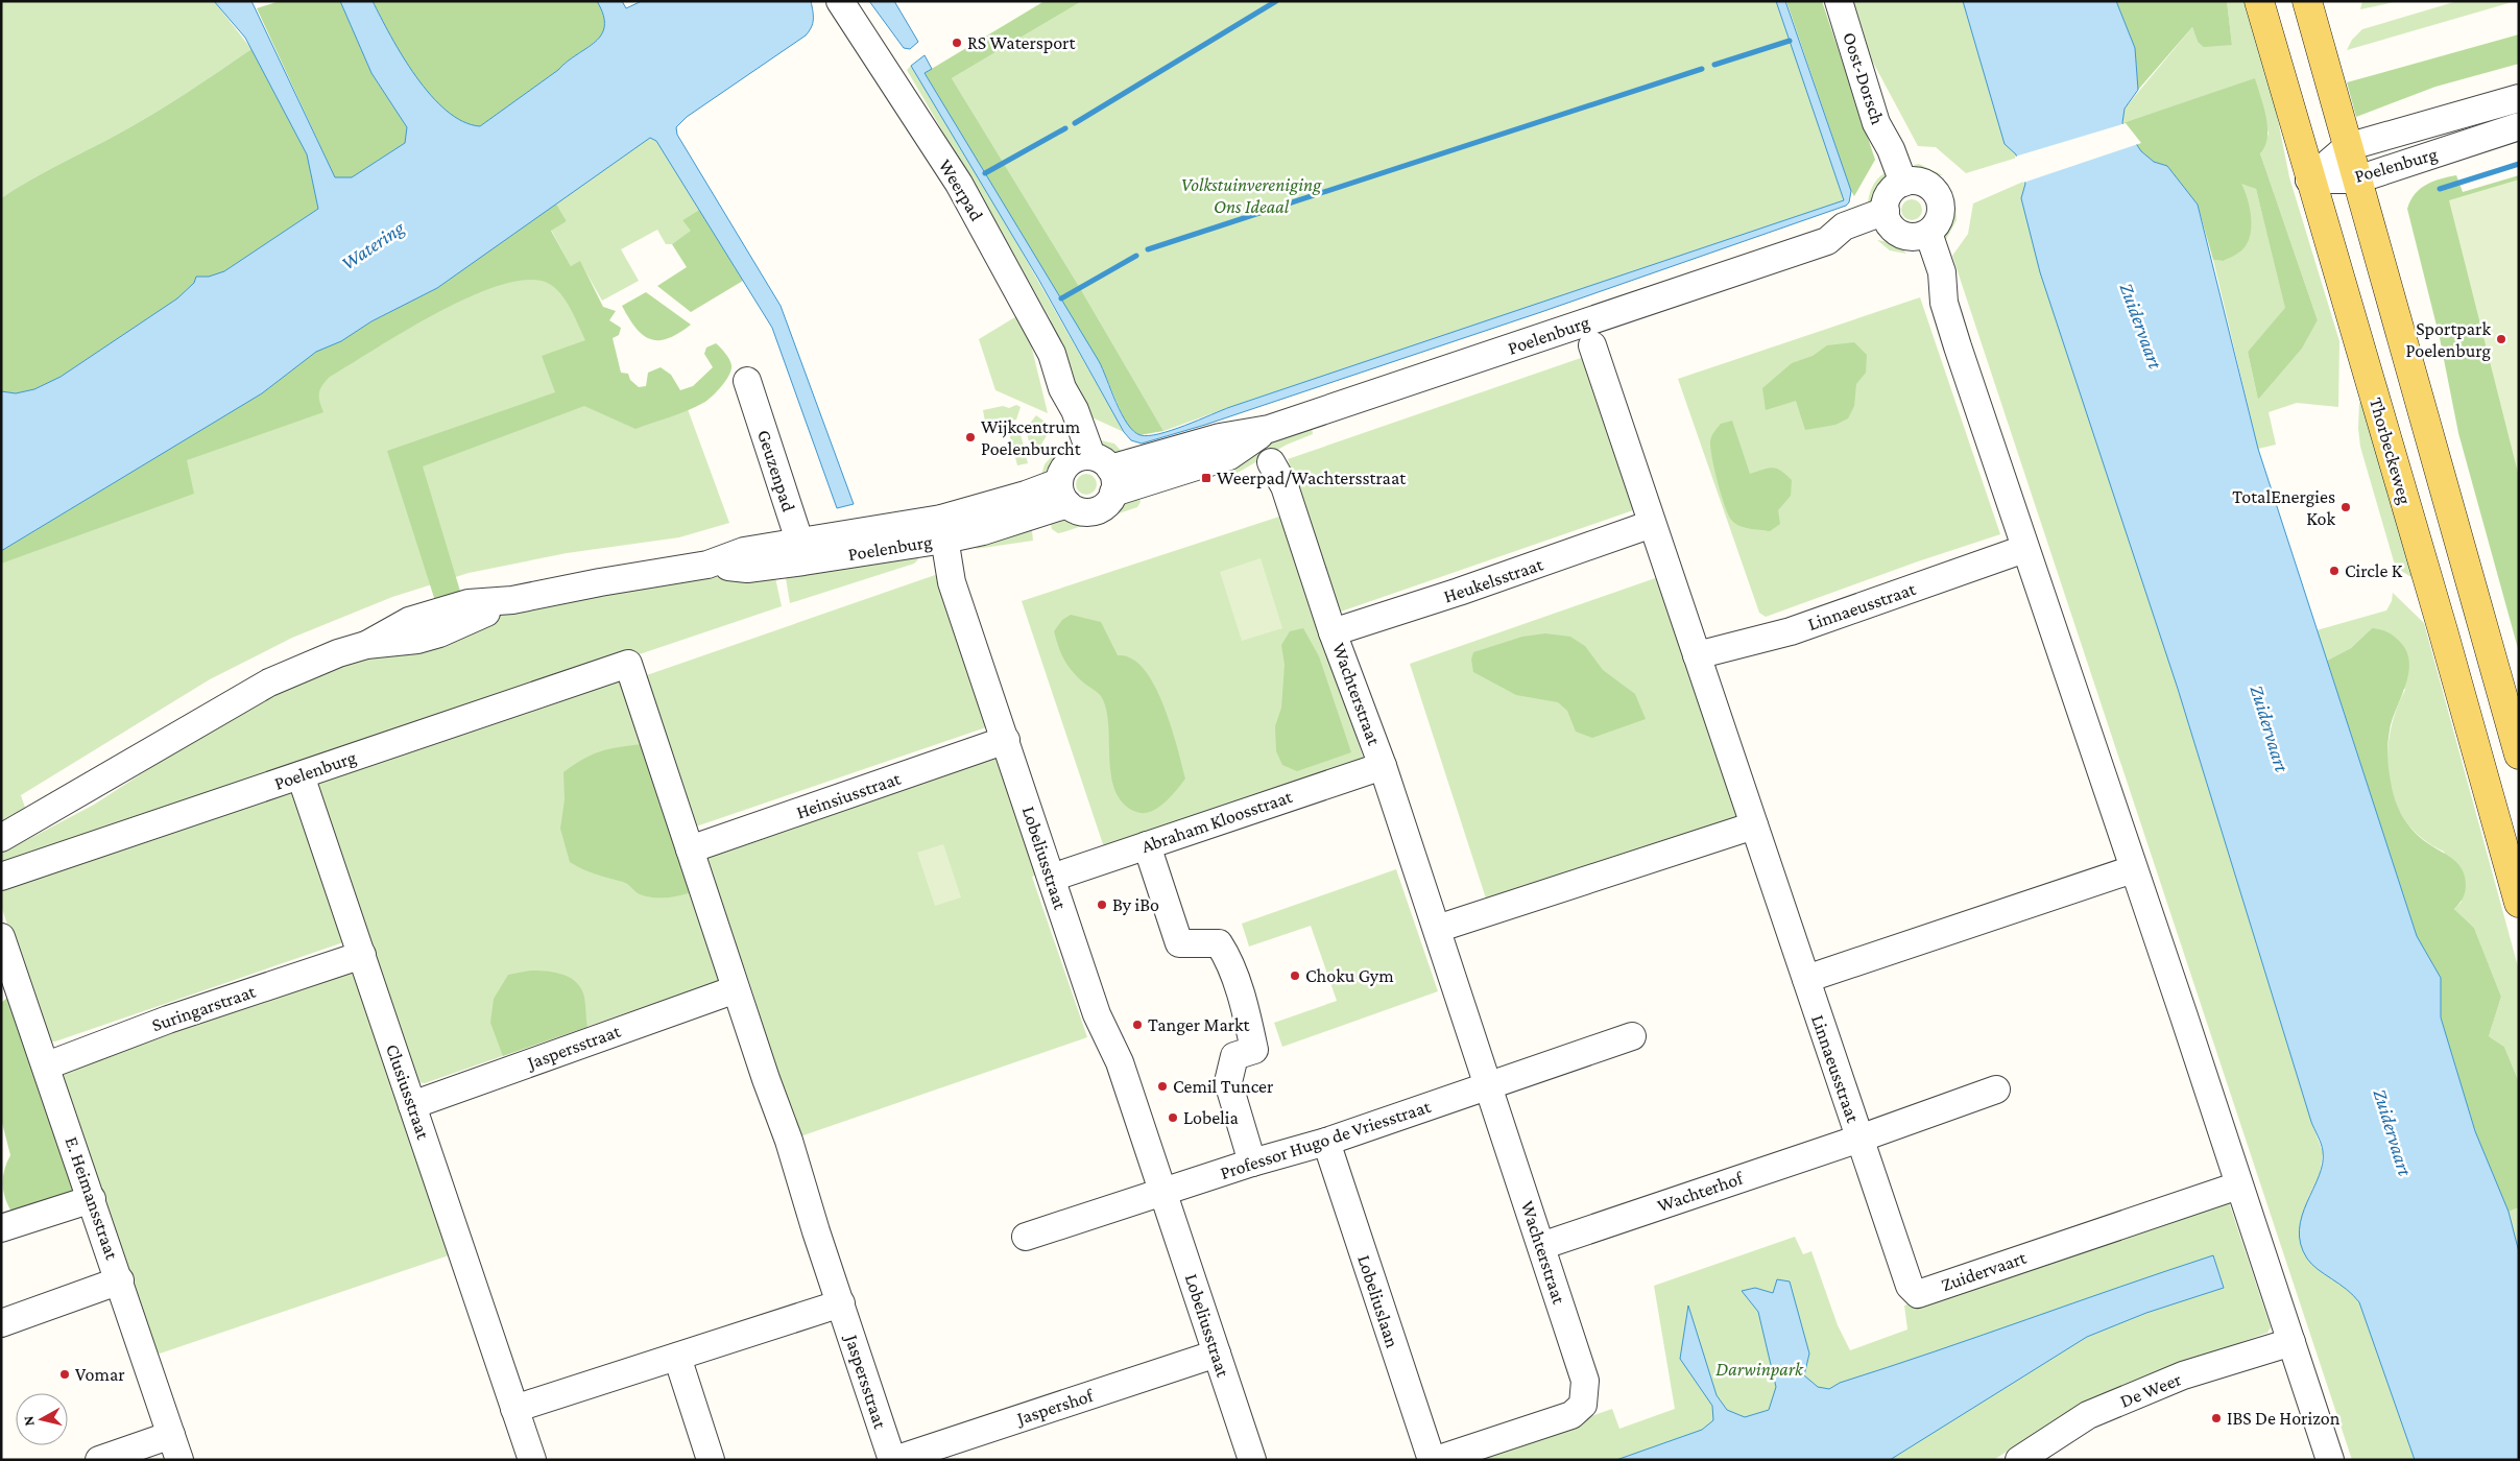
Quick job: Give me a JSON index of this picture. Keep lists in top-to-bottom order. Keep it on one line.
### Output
{"streets":{"main road":["Thorbeckeweg"],"street":["Oost-Dorsch","Poelenburg","Weerpad","Geuzenpad","Heukelsstraat","Linnaeusstraat","Wachterstraat","Heinsiusstraat","Abraham Kloosstraat","Lobeliusstraat","Suringarstraat","Jaspersstraat","Clusiusstraat","Professor Hugo de Vriesstraat","Wachterhof","E. Heimansstraat","Zuidervaart","Lobeliuslaan","De Weer","Jaspershof"]},"crossings":[["Oost-Dorsch","Poelenburg"],["Poelenburg","Weerpad"],["Poelenburg","Thorbeckeweg"],["Poelenburg","Geuzenpad"],["Poelenburg","Lobeliusstraat"],["Poelenburg","Jaspersstraat"],["Poelenburg","Clusiusstraat"],["Heukelsstraat","Linnaeusstraat"],["Heukelsstraat","Wachterstraat"],["Linnaeusstraat","Wachterhof"],["Linnaeusstraat","Zuidervaart"],["Wachterstraat","Abraham Kloosstraat"],["Wachterstraat","Professor Hugo de Vriesstraat"],["Wachterstraat","Wachterhof"],["Heinsiusstraat","Lobeliusstraat"],["Heinsiusstraat","Jaspersstraat"],["Abraham Kloosstraat","Lobeliusstraat"],["Lobeliusstraat","Professor Hugo de Vriesstraat"],["Lobeliusstraat","Jaspershof"],["Suringarstraat","Clusiusstraat"],["Suringarstraat","E. Heimansstraat"],["Jaspersstraat","Clusiusstraat"],["Jaspersstraat","Jaspershof"],["Professor Hugo de Vriesstraat","Lobeliuslaan"],["Wachterhof","Zuidervaart"]],"water":["Watering","Zuidervaart"],"parks":["Volkstuinvereniging Ons Ideaal","Darwinpark"],"places":{"other":["RS Watersport","Sportpark Poelenburg","Wijkcentrum Poelenburcht","TotalEnergies Kok","Circle K","By iBo","Choku Gym","Tanger Markt","Cemil Tuncer","Lobelia","Vomar","IBS De Horizon"],"transit":["Weerpad/Wachtersstraat"]},"north":"left"}
